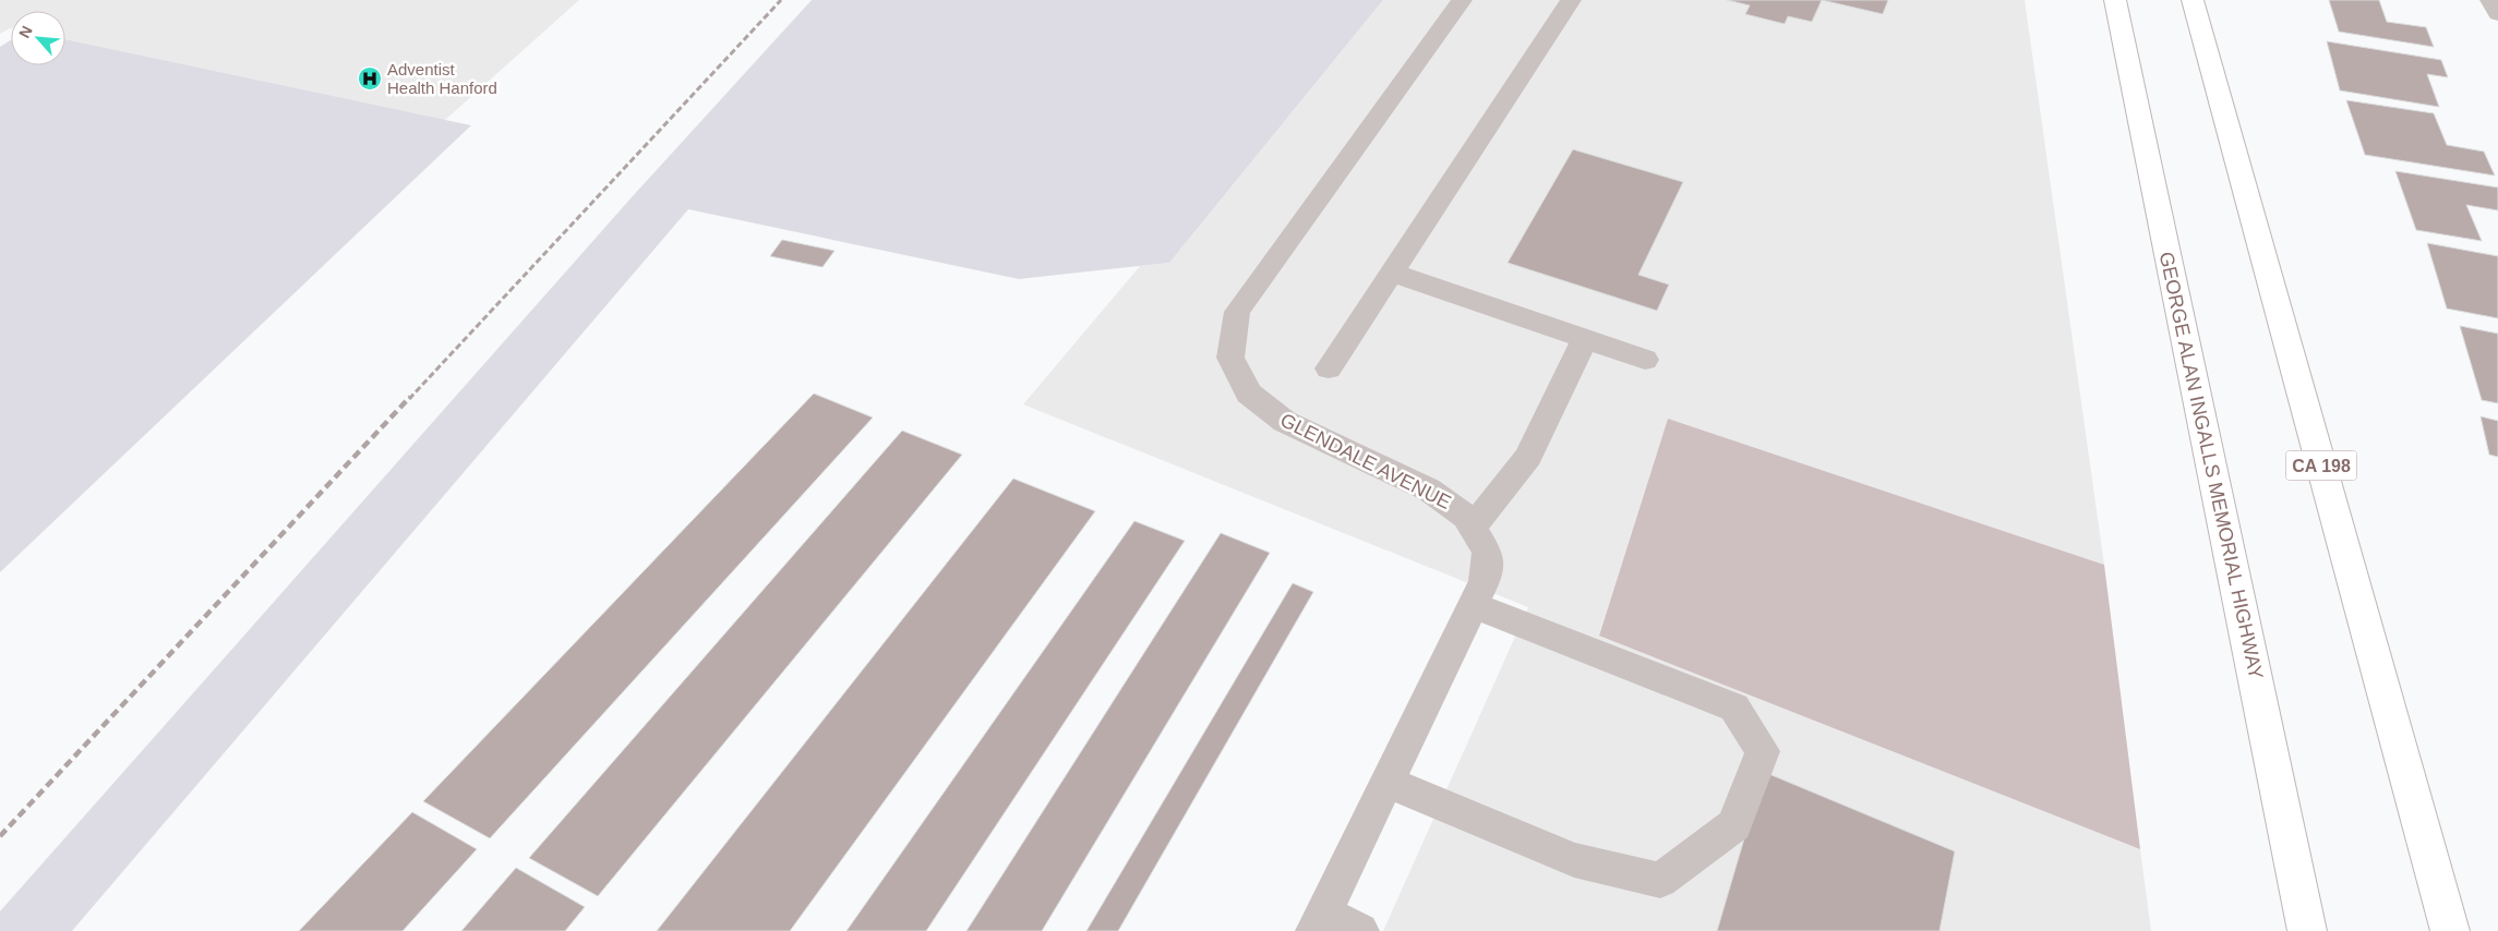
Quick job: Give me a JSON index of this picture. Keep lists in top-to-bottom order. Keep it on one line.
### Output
{"streets":{"highway":["GEORGE ALAN INGALLS MEMORIAL HIGHWAY","CA 198"],"street":["GLENDALE AVENUE"]},"places":{"hospital":["Adventist Health Hanford"]},"north":"top left"}
